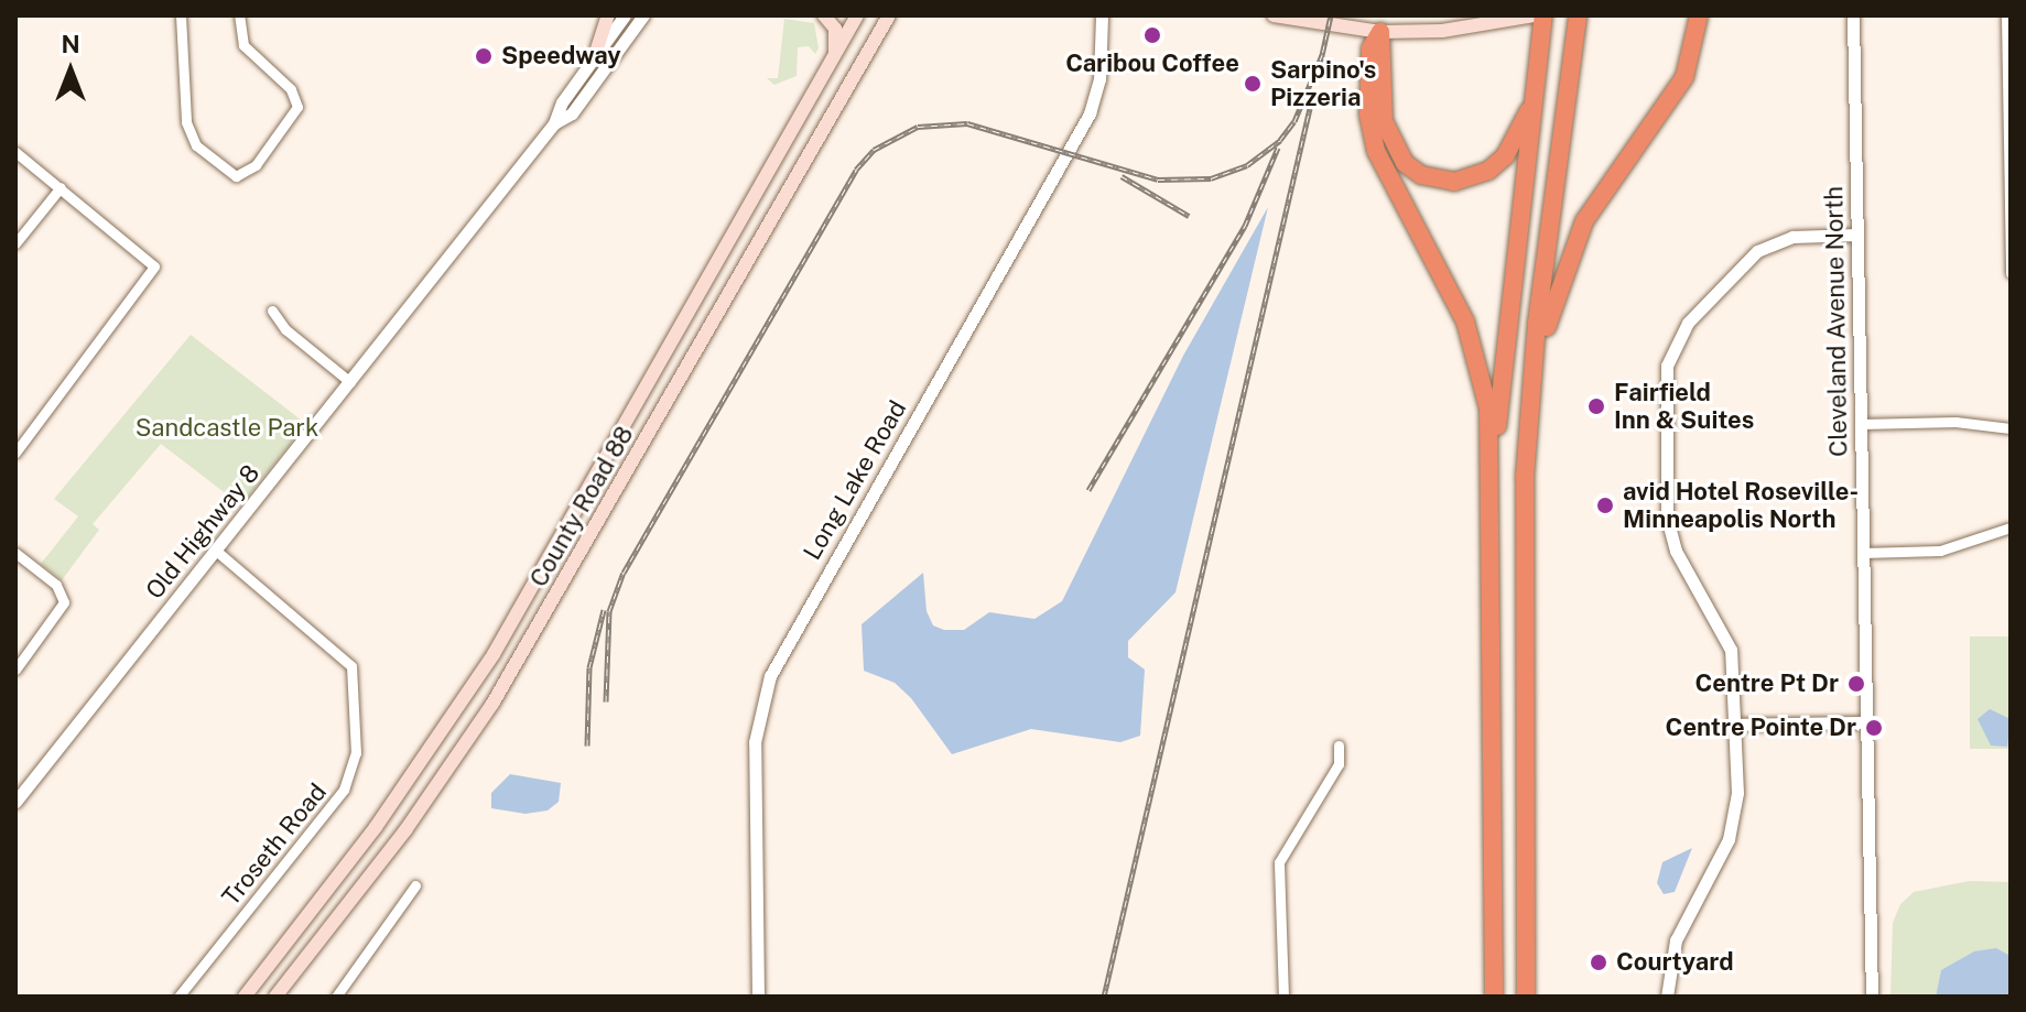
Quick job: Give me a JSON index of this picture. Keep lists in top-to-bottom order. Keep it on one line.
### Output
{"streets":{"main road":["County Road 88"],"street":["Cleveland Avenue North","Long Lake Road","Old Highway 8","Troseth Road"]},"crossings":[["Old Highway 8","Troseth Road"]],"parks":["Sandcastle Park"],"places":["Caribou Coffee","Speedway","Sarpino's Pizzeria","Fairfield Inn & Suites","avid Hotel Roseville- Minneapolis North","Centre Pt Dr","Centre Pointe Dr","Courtyard"],"north":"top"}
